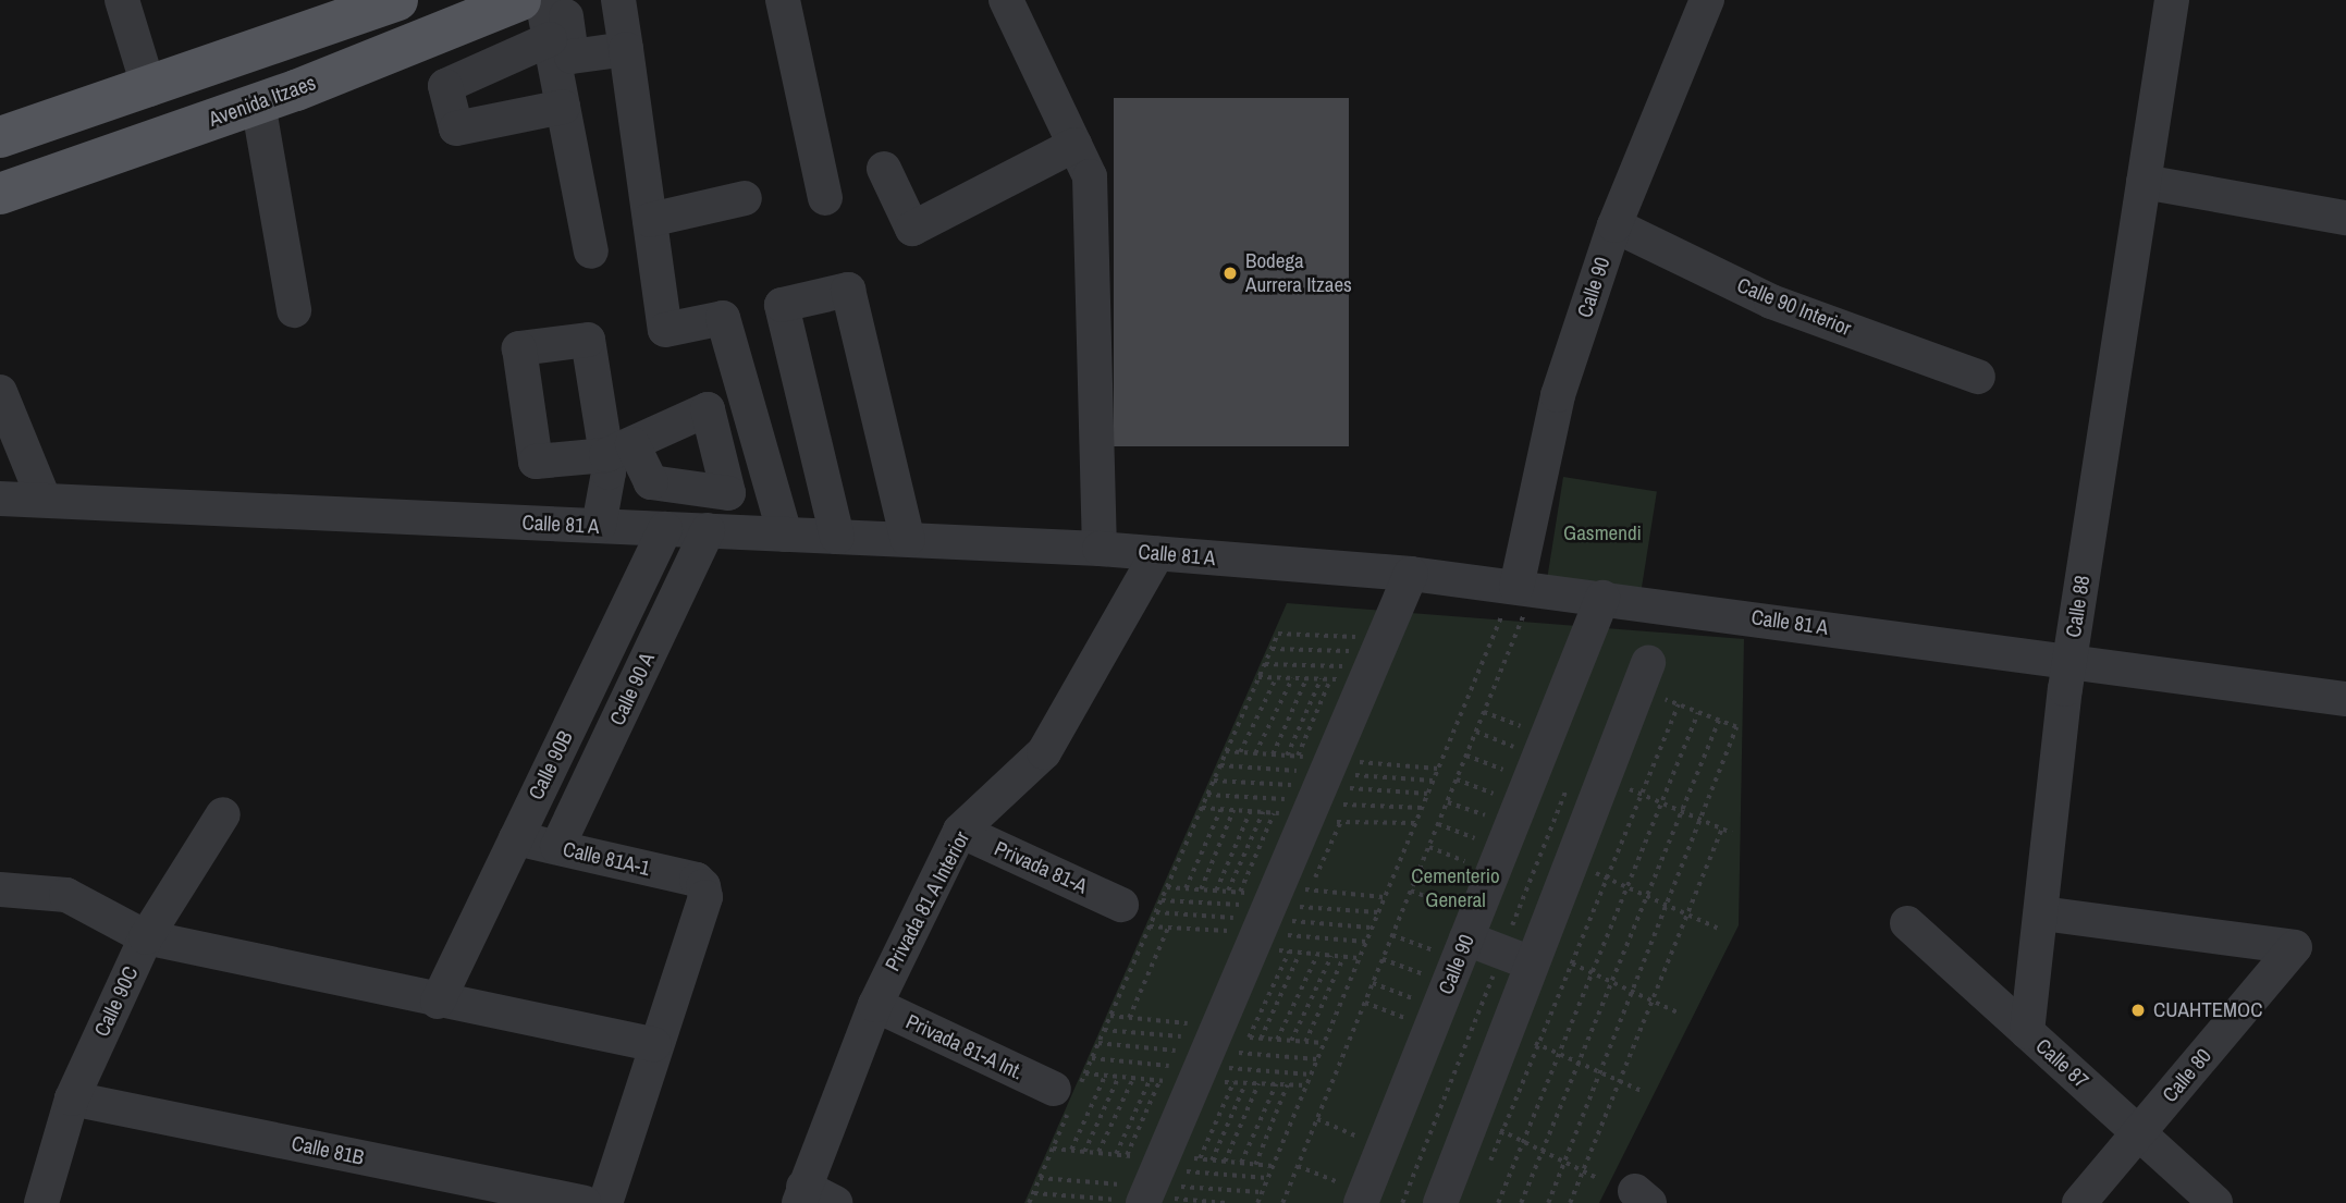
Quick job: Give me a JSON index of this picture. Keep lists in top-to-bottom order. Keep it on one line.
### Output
{"streets":{"main road":["Avenida Itzaes"],"street":["Calle 90","Calle 90 Interior","Calle 81 A","Calle 88","Calle 90 A","Calle 90B","Calle 81A-1","Privada 81-A","Privada 81 A Interior","Calle 90C","Privada 81-A Int.","Calle 87","Calle 80","Calle 81B"]},"crossings":[["Calle 90","Calle 90 Interior"],["Calle 90","Calle 81 A"],["Calle 81 A","Calle 88"],["Calle 81 A","Calle 90 A"],["Calle 81 A","Calle 90B"],["Calle 81 A","Privada 81 A Interior"],["Calle 88","Calle 87"],["Calle 88","Calle 80"],["Calle 90 A","Calle 81A-1"],["Calle 90B","Calle 81A-1"],["Privada 81-A","Privada 81 A Interior"],["Privada 81 A Interior","Privada 81-A Int."],["Calle 90C","Calle 81B"],["Calle 87","Calle 80"]],"parks":["Gasmendi","Cementerio General"],"places":["Bodega Aurrera Itzaes","CUAHTEMOC"]}
